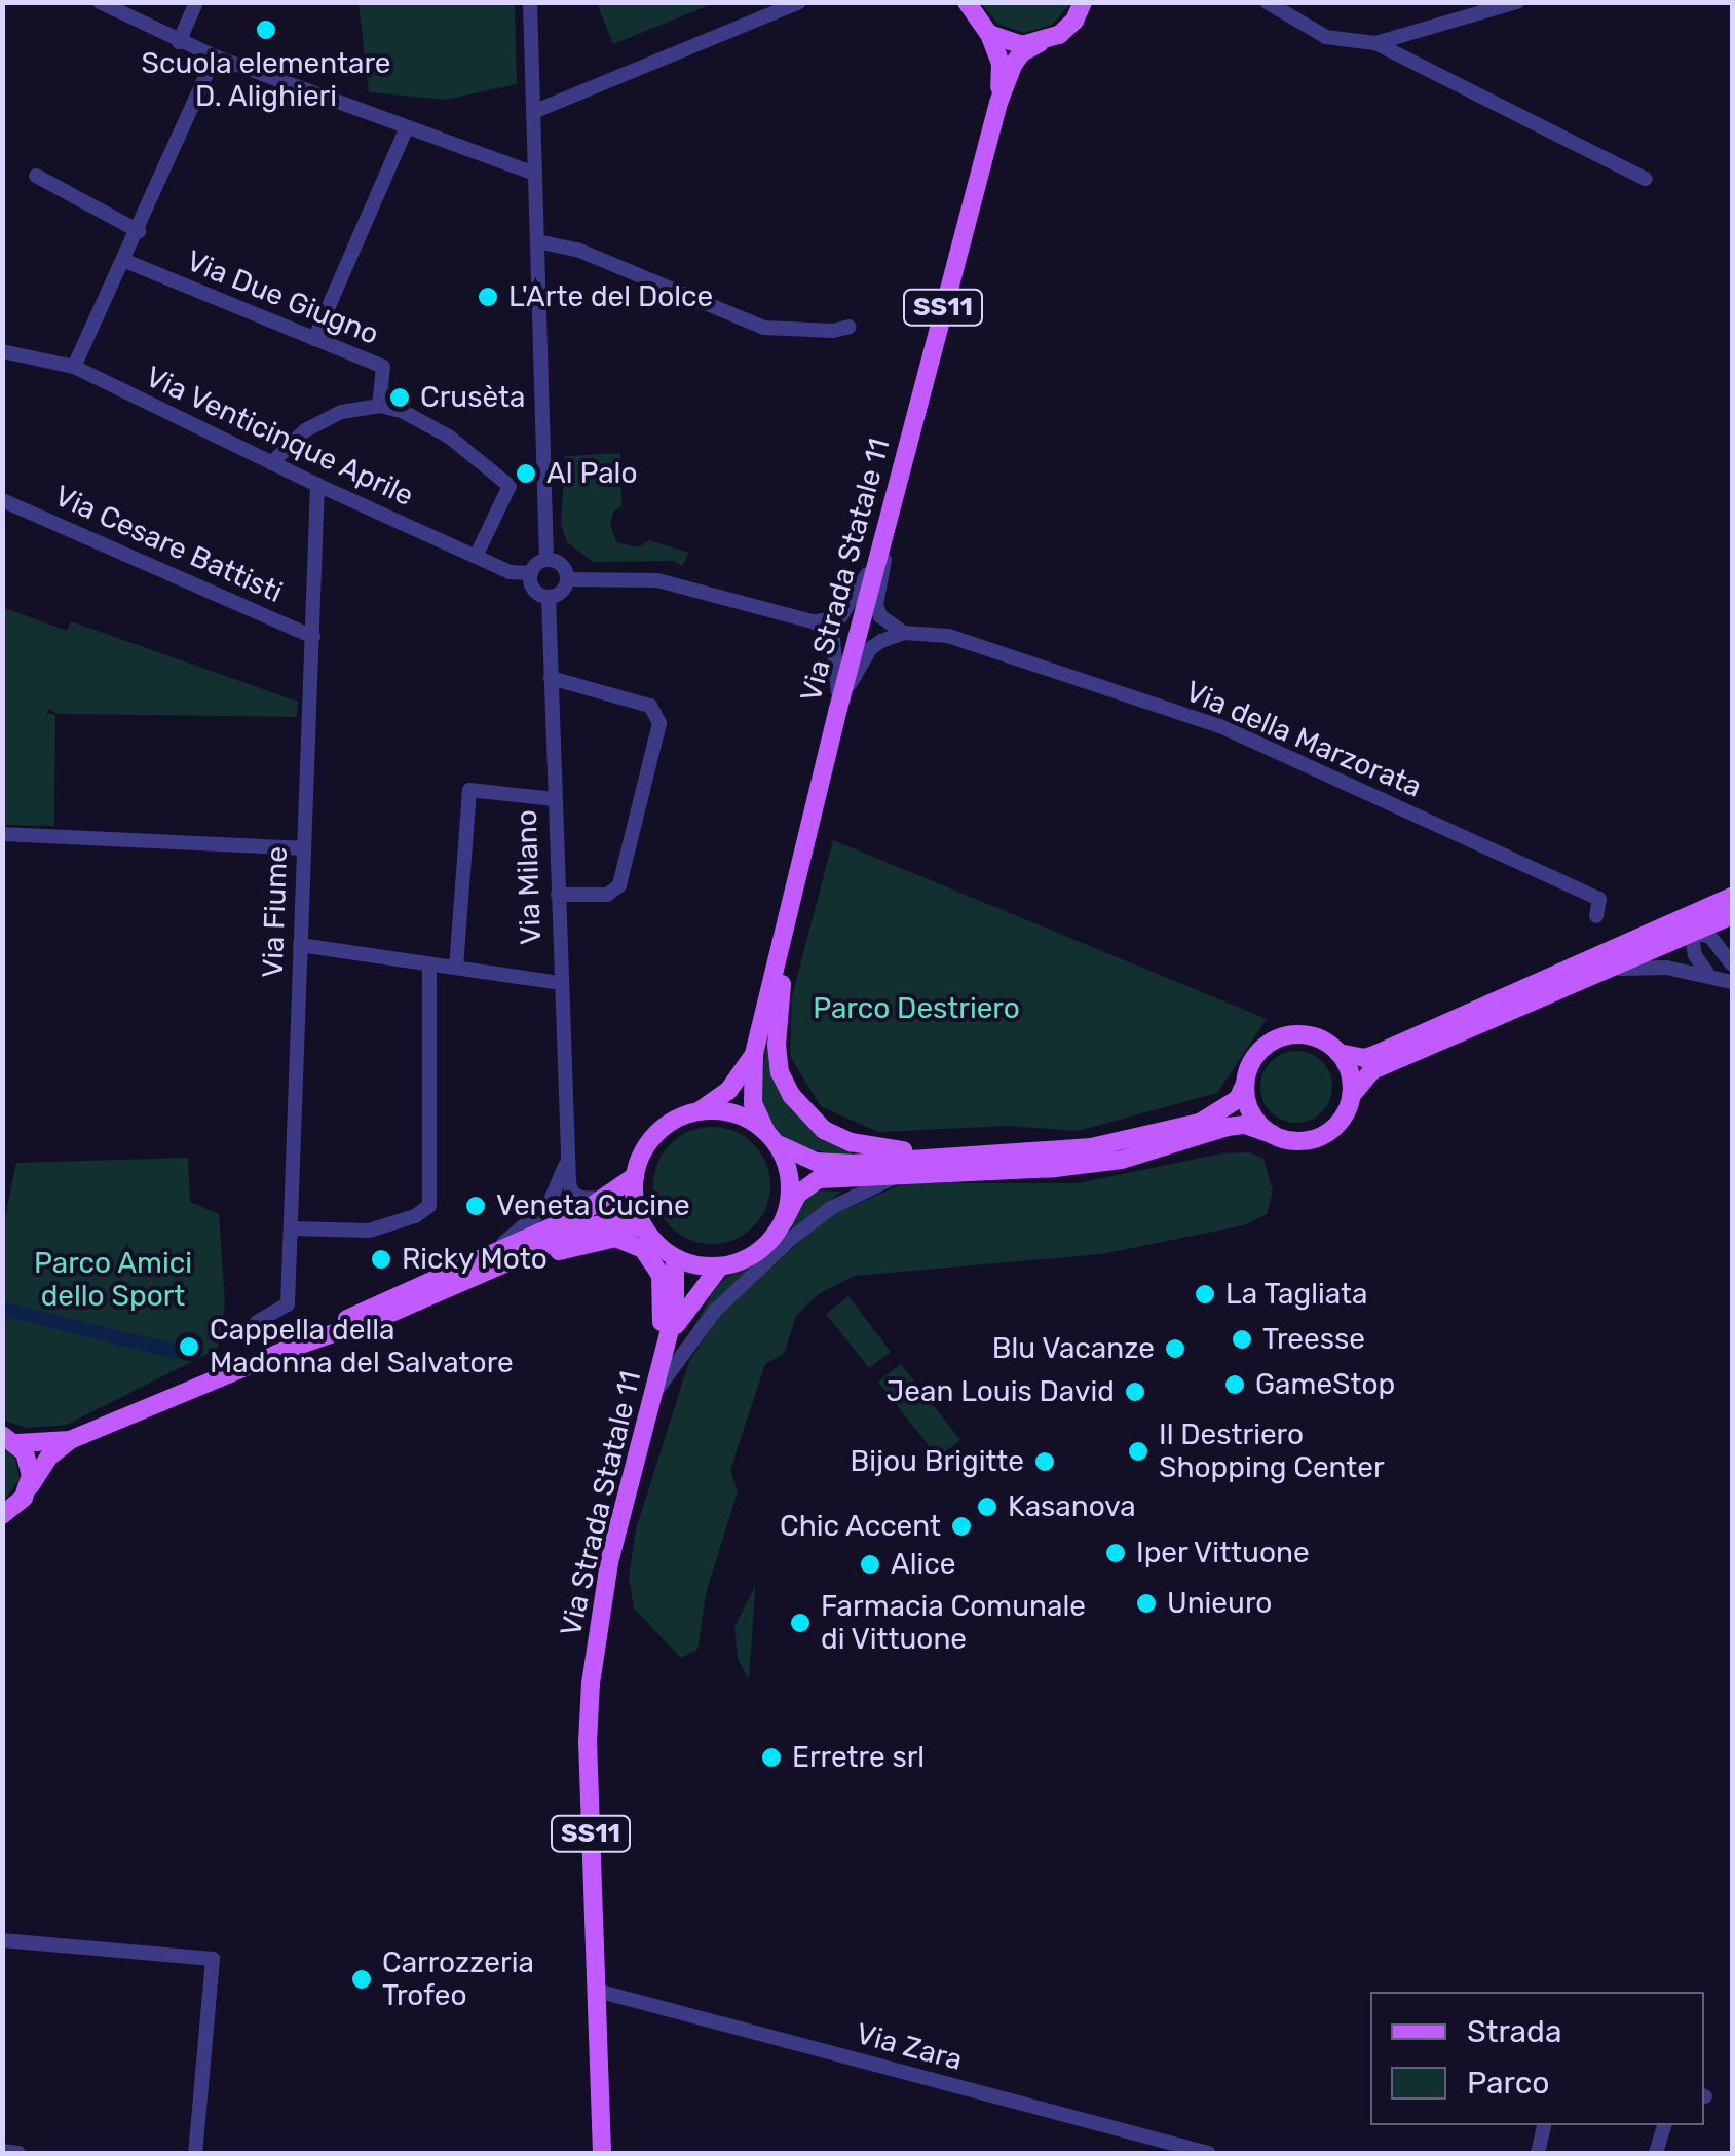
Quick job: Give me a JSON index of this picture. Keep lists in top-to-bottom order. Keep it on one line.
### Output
{"streets":{"main road":["SS11","Via Strada Statale 11"],"street":["Via Due Giugno","Via Venticinque Aprile","Via Cesare Battisti","Via della Marzorata","Via Milano","Via Fiume","Via Zara"]},"crossings":[["SS11","Via Strada Statale 11"],["SS11","Via Zara"],["Via Venticinque Aprile","Via Milano"],["Via Venticinque Aprile","Via Fiume"],["Via Cesare Battisti","Via Fiume"],["Via Strada Statale 11","Via Zara"]],"parks":["Parco Destriero","Parco Amici dello Sport"],"places":["Scuola elementare D. Alighieri","L'Arte del Dolce","Crusèta","Al Palo","Veneta Cucine","Ricky Moto","La Tagliata","Treesse","Cappella della Madonna del Salvatore","Blu Vacanze","GameStop","Jean Louis David","Il Destriero Shopping Center","Bijou Brigitte","Kasanova","Chic Accent","Iper Vittuone","Alice","Unieuro","Farmacia Comunale di Vittuone","Erretre srl","Carrozzeria Trofeo"],"legend":["Strada","Parco"]}
